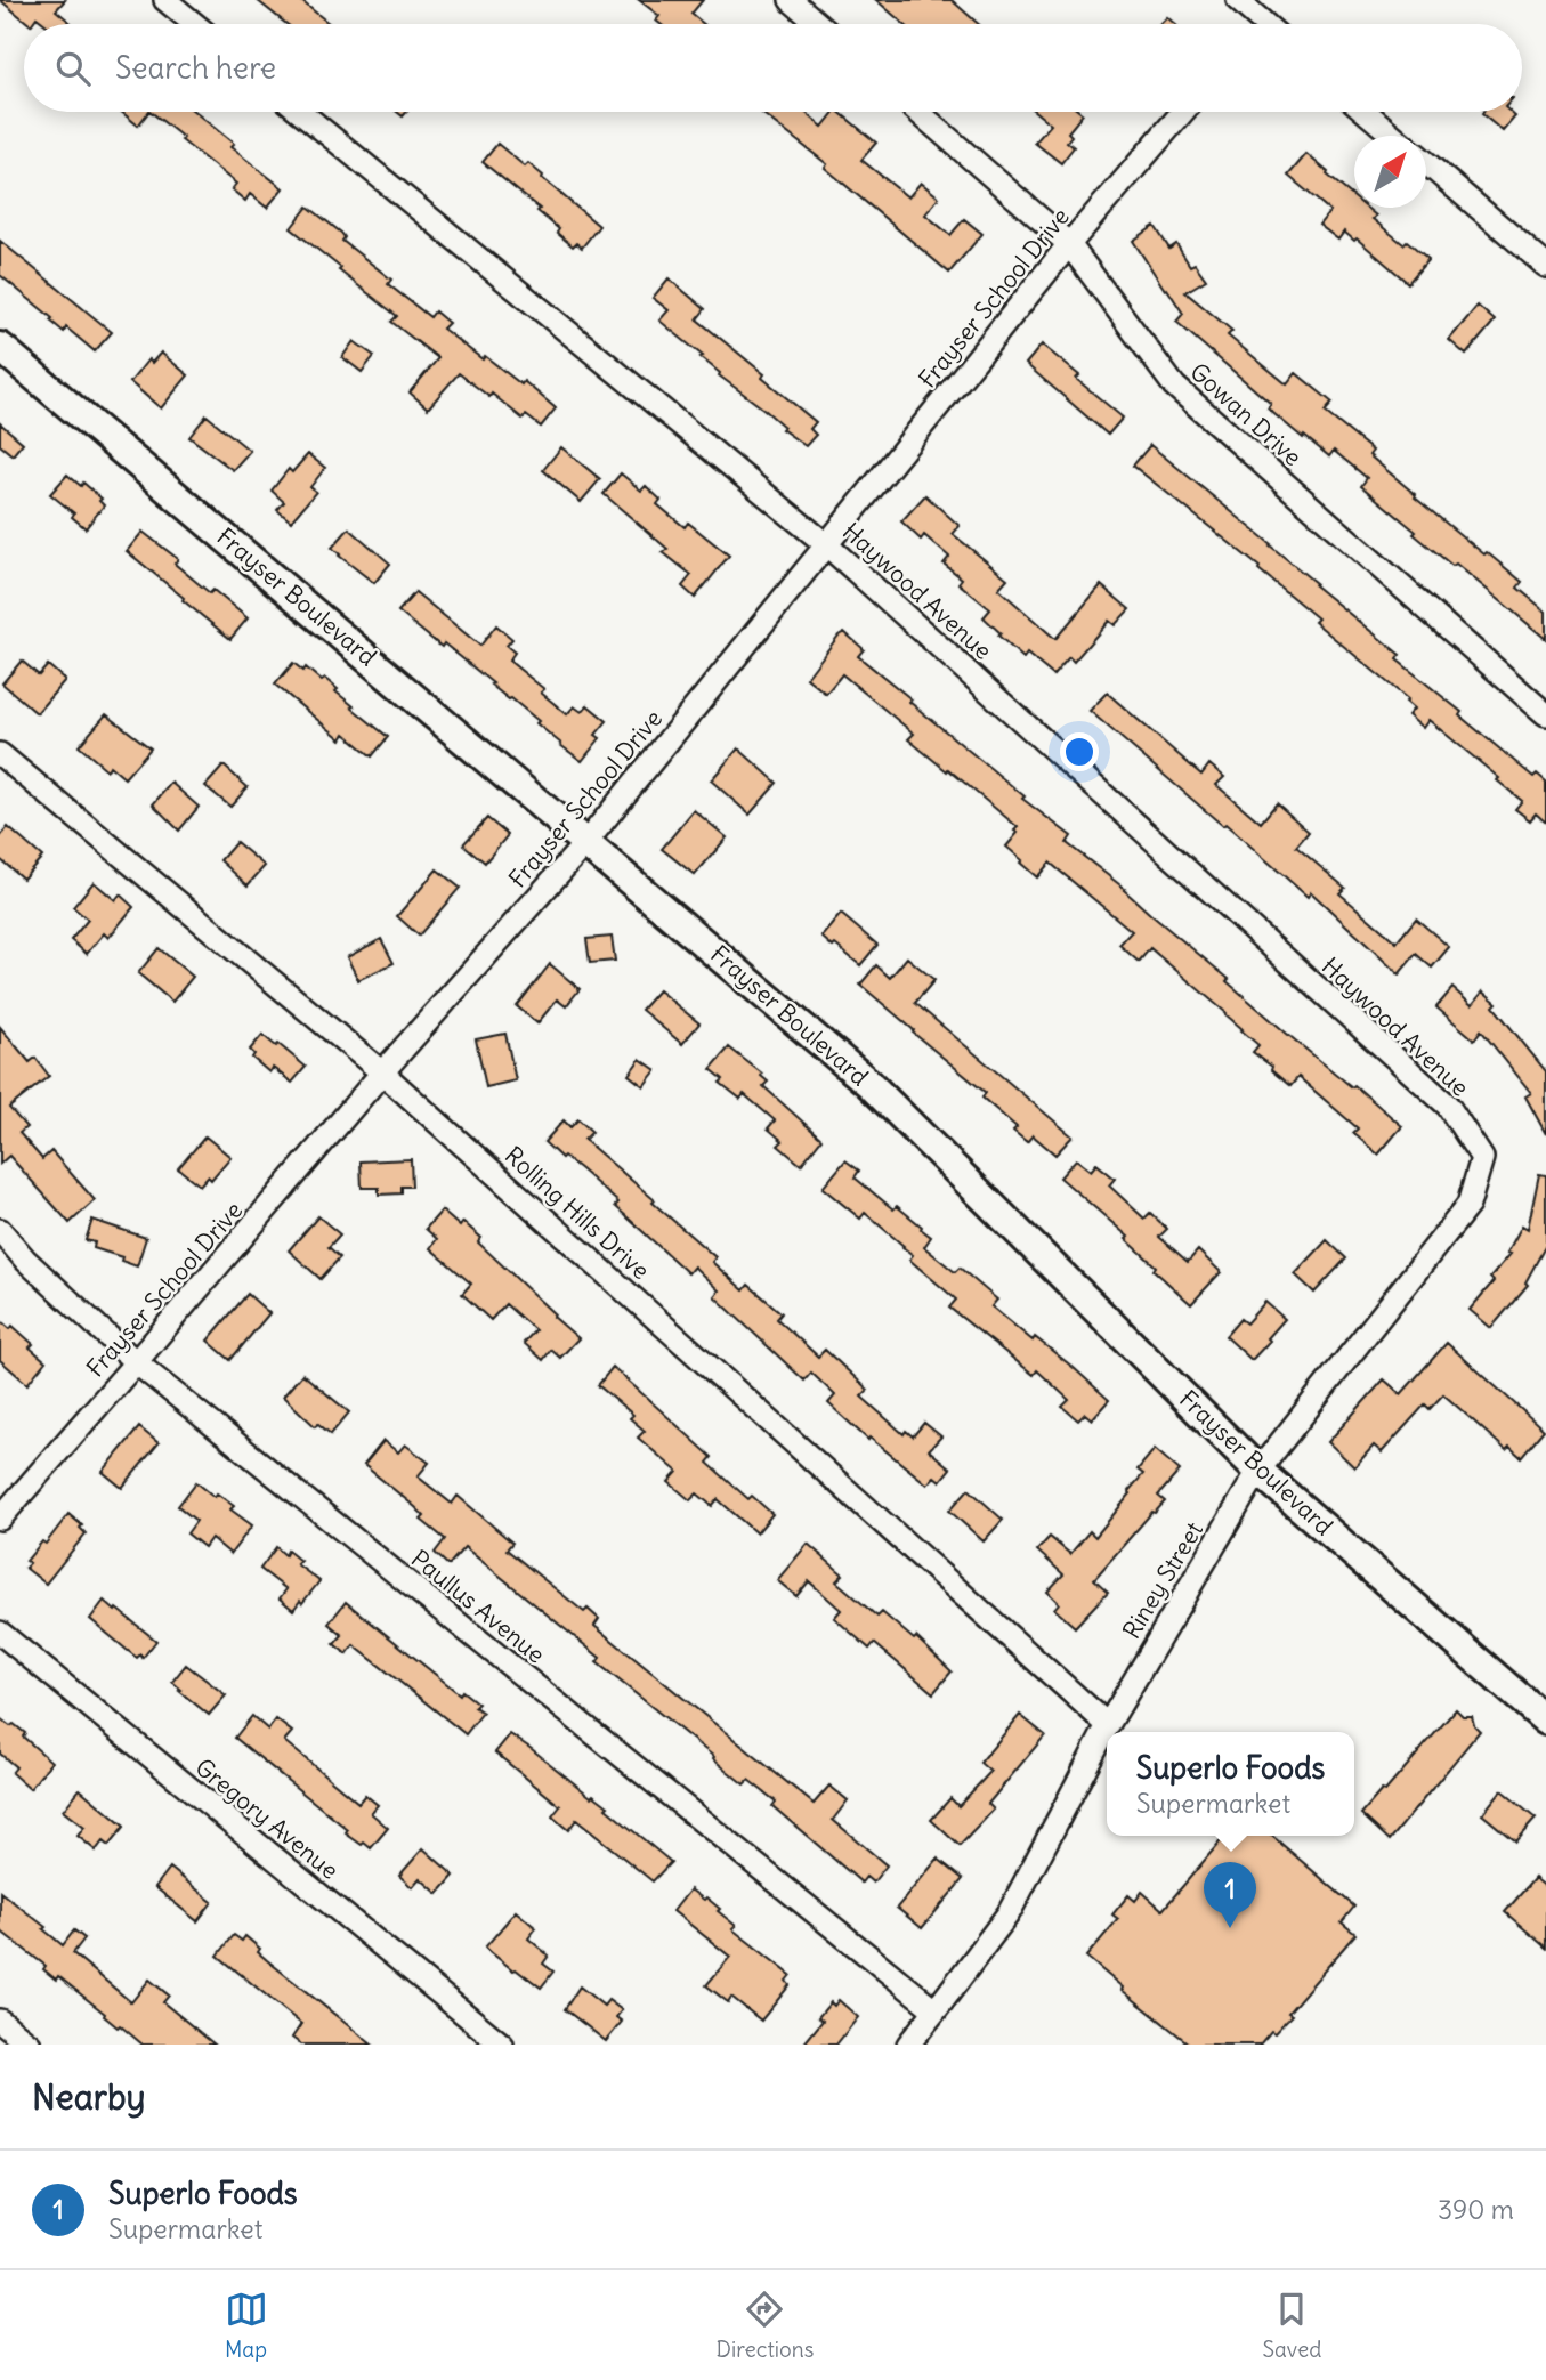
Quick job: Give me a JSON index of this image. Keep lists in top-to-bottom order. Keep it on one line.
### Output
{"streets":{"main road":["Frayser Boulevard"],"street":["Frayser School Drive","Gowan Drive","Haywood Avenue","Rolling Hills Drive","Riney Street","Paullus Avenue","Gregory Avenue"]},"crossings":[["Frayser School Drive","Gowan Drive"],["Frayser School Drive","Haywood Avenue"],["Frayser School Drive","Frayser Boulevard"],["Frayser School Drive","Rolling Hills Drive"],["Frayser School Drive","Paullus Avenue"],["Haywood Avenue","Riney Street"],["Frayser Boulevard","Riney Street"],["Rolling Hills Drive","Riney Street"],["Riney Street","Paullus Avenue"]],"north":"top right","page":{"search":"Search here","popup":["Superlo Foods","Supermarket"],"pins":"1","heading":"Nearby","list":[{"mark":"1","name":"Superlo Foods","note":"Supermarket","value":"390 m"}],"nav":["Map","Directions","Saved"]}}
